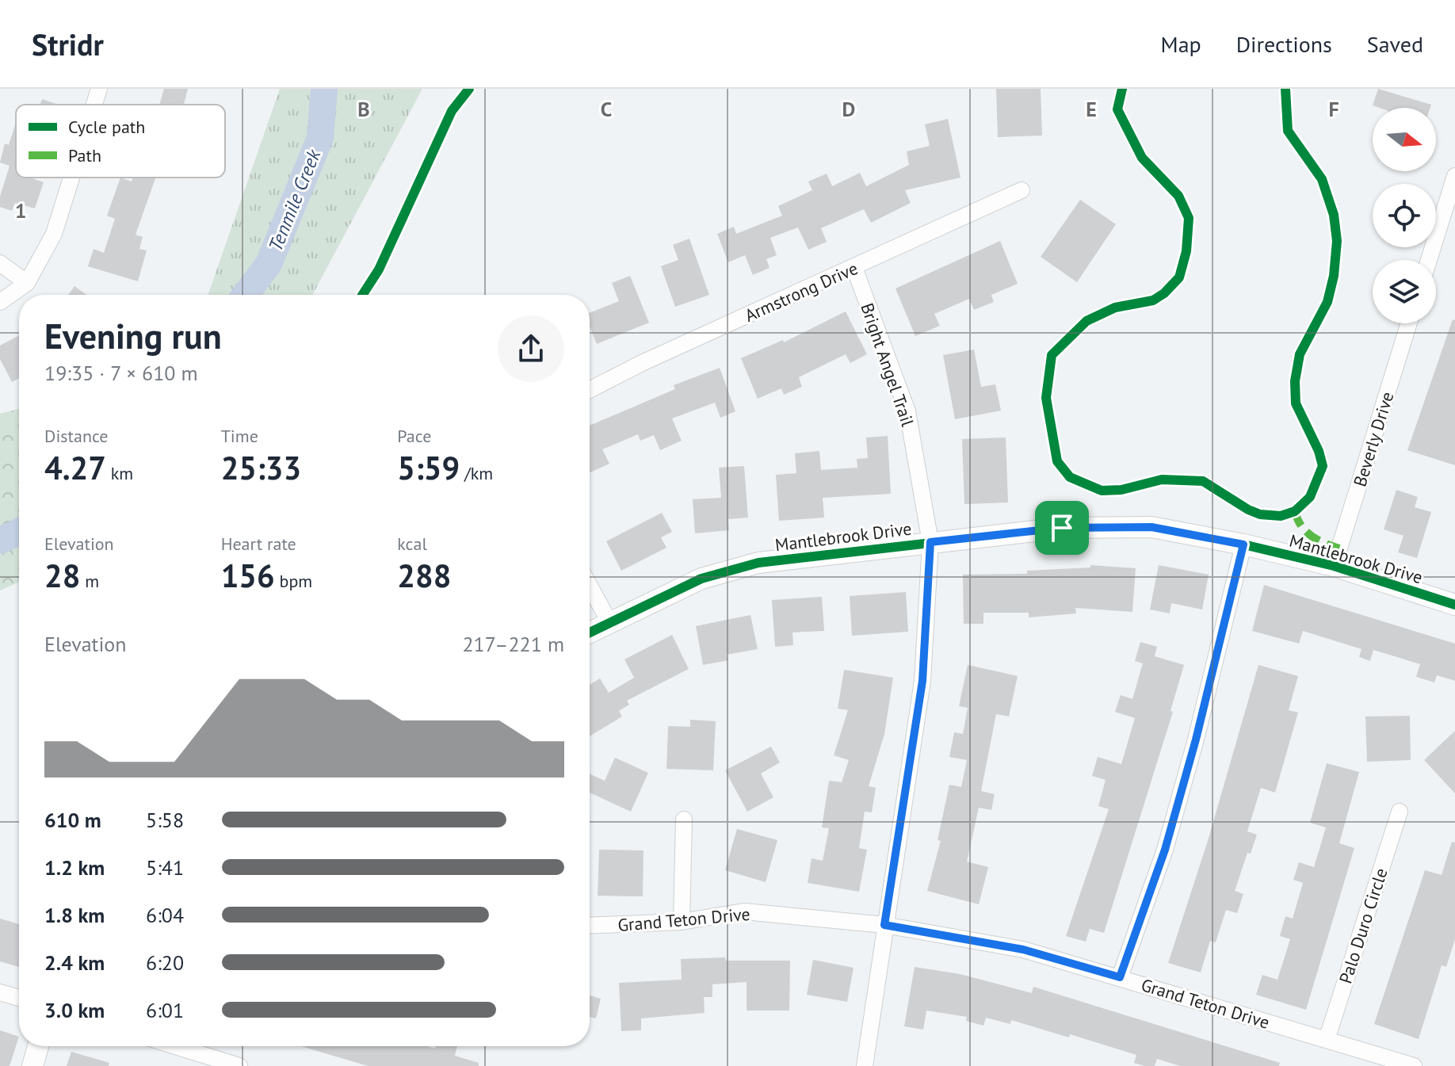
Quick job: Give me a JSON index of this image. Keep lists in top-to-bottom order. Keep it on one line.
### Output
{"streets":{"street":["Armstrong Drive","Bright Angel Trail","Beverly Drive","Mantlebrook Drive","Grand Teton Drive","Palo Duro Circle"]},"crossings":[["Armstrong Drive","Bright Angel Trail"],["Bright Angel Trail","Mantlebrook Drive"],["Bright Angel Trail","Grand Teton Drive"],["Beverly Drive","Mantlebrook Drive"],["Grand Teton Drive","Palo Duro Circle"]],"water":["Tenmile Creek"],"legend":["Cycle path","Path"],"north":"right","page":{"header":"Stridr","nav":["Map","Directions","Saved"],"heading":["Evening run","19:35 · 7 × 610 m"],"stats":[["Distance","4.27 km"],["Time","25:33"],["Pace","5:59 /km"],["Elevation","28 m"],["Heart rate","156 bpm"],["kcal","288"]],"chart":["Elevation","217–221 m"],"list":[{"name":"610 m","note":"5:58"},{"name":"1.2 km","note":"5:41"},{"name":"1.8 km","note":"6:04"},{"name":"2.4 km","note":"6:20"},{"name":"3.0 km","note":"6:01"}]},"grid":{"columns":["B","C","D","E","F"],"rows":["1"]}}
